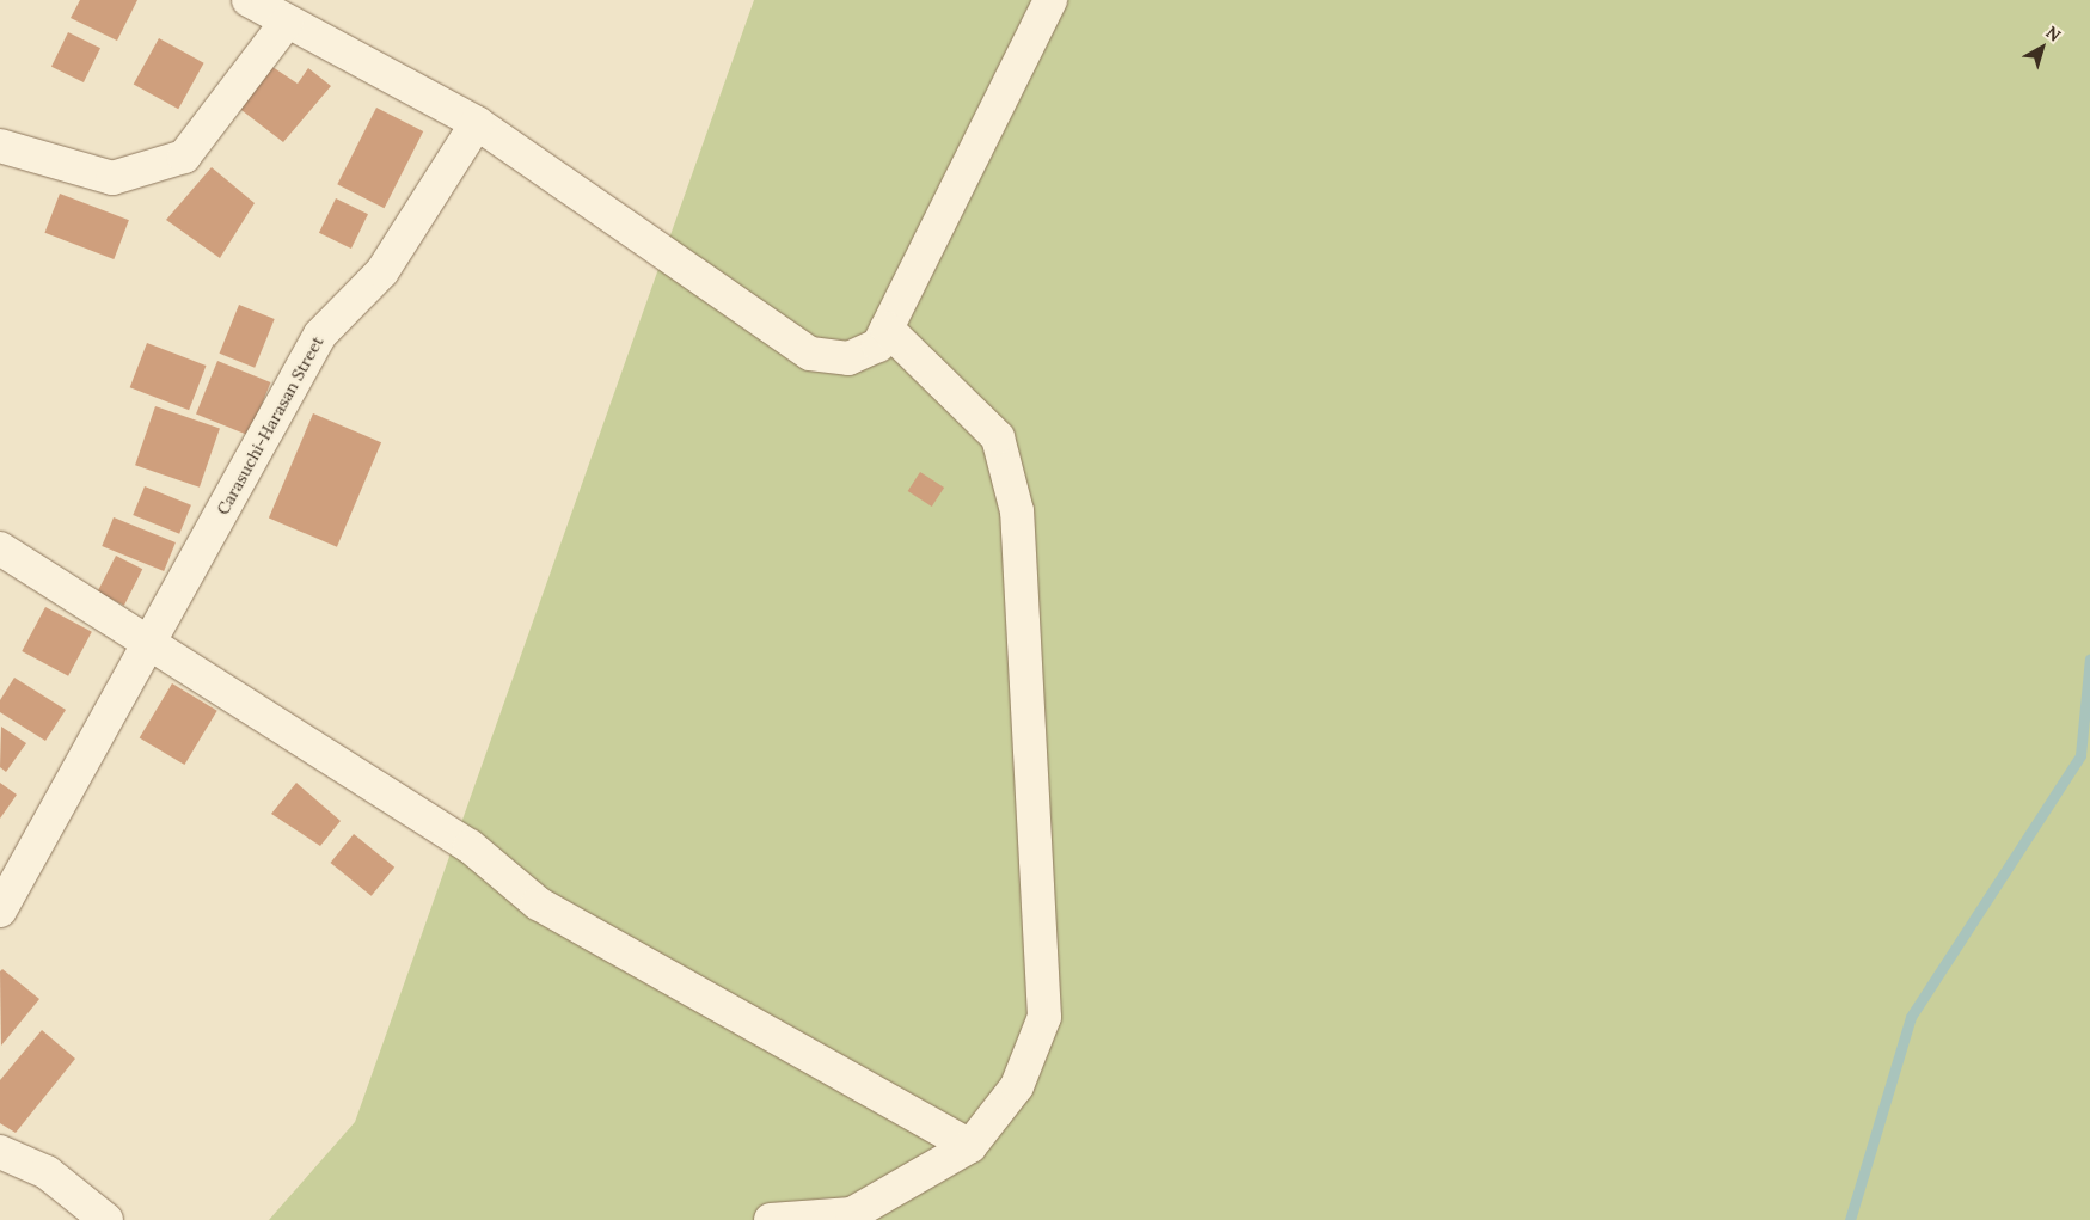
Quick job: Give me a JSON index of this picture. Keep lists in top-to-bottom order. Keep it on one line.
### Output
{"streets":{"street":["Carasuchi-Harasan Street"]},"north":"top right"}
